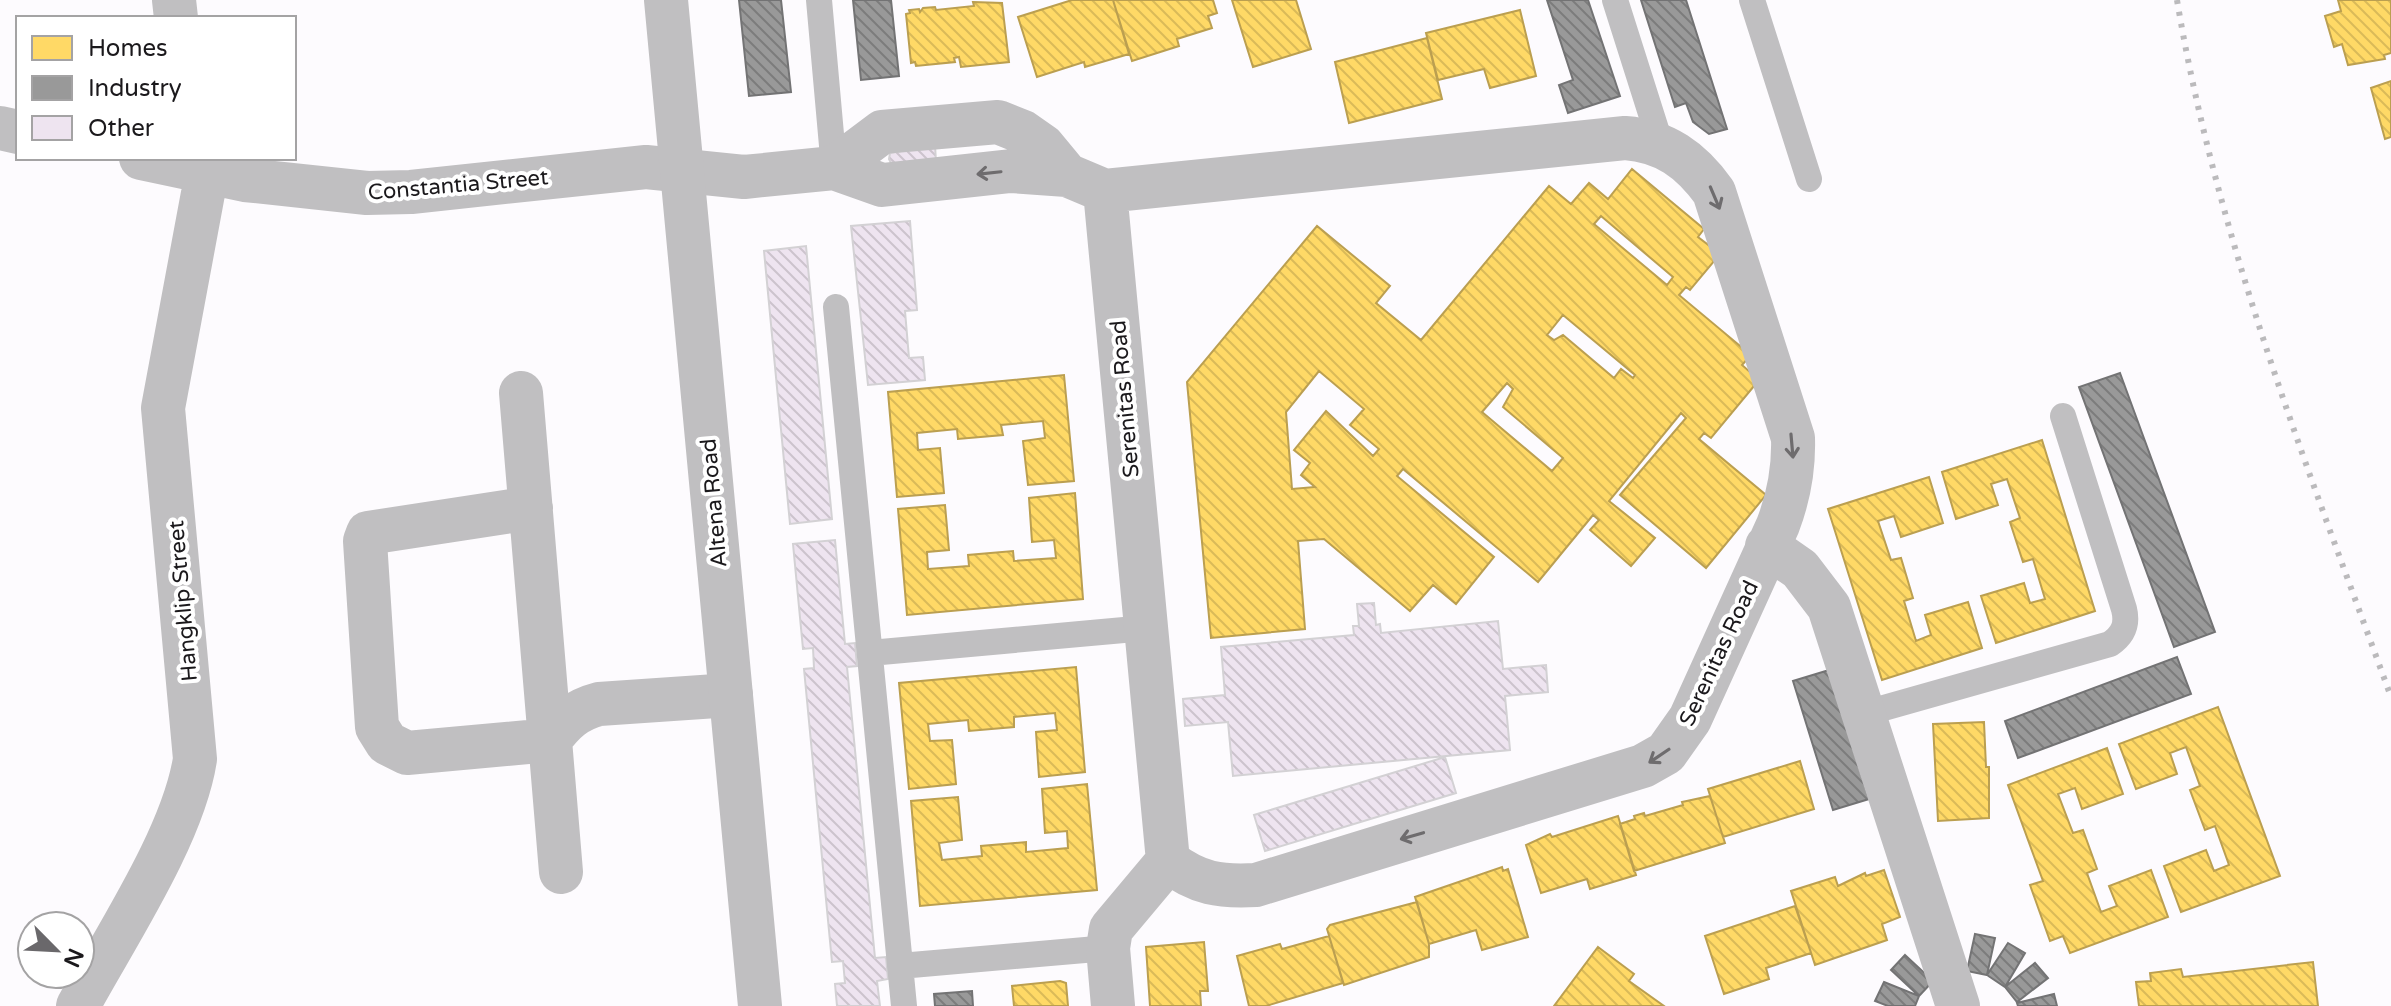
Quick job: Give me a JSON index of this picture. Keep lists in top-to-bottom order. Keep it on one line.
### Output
{"streets":{"street":["Constantia Street","Serenitas Road","Altena Road","Hangklip Street"]},"crossings":[["Constantia Street","Altena Road"],["Constantia Street","Hangklip Street"]],"legend":["Homes","Industry","Other"],"north":"bottom right"}
